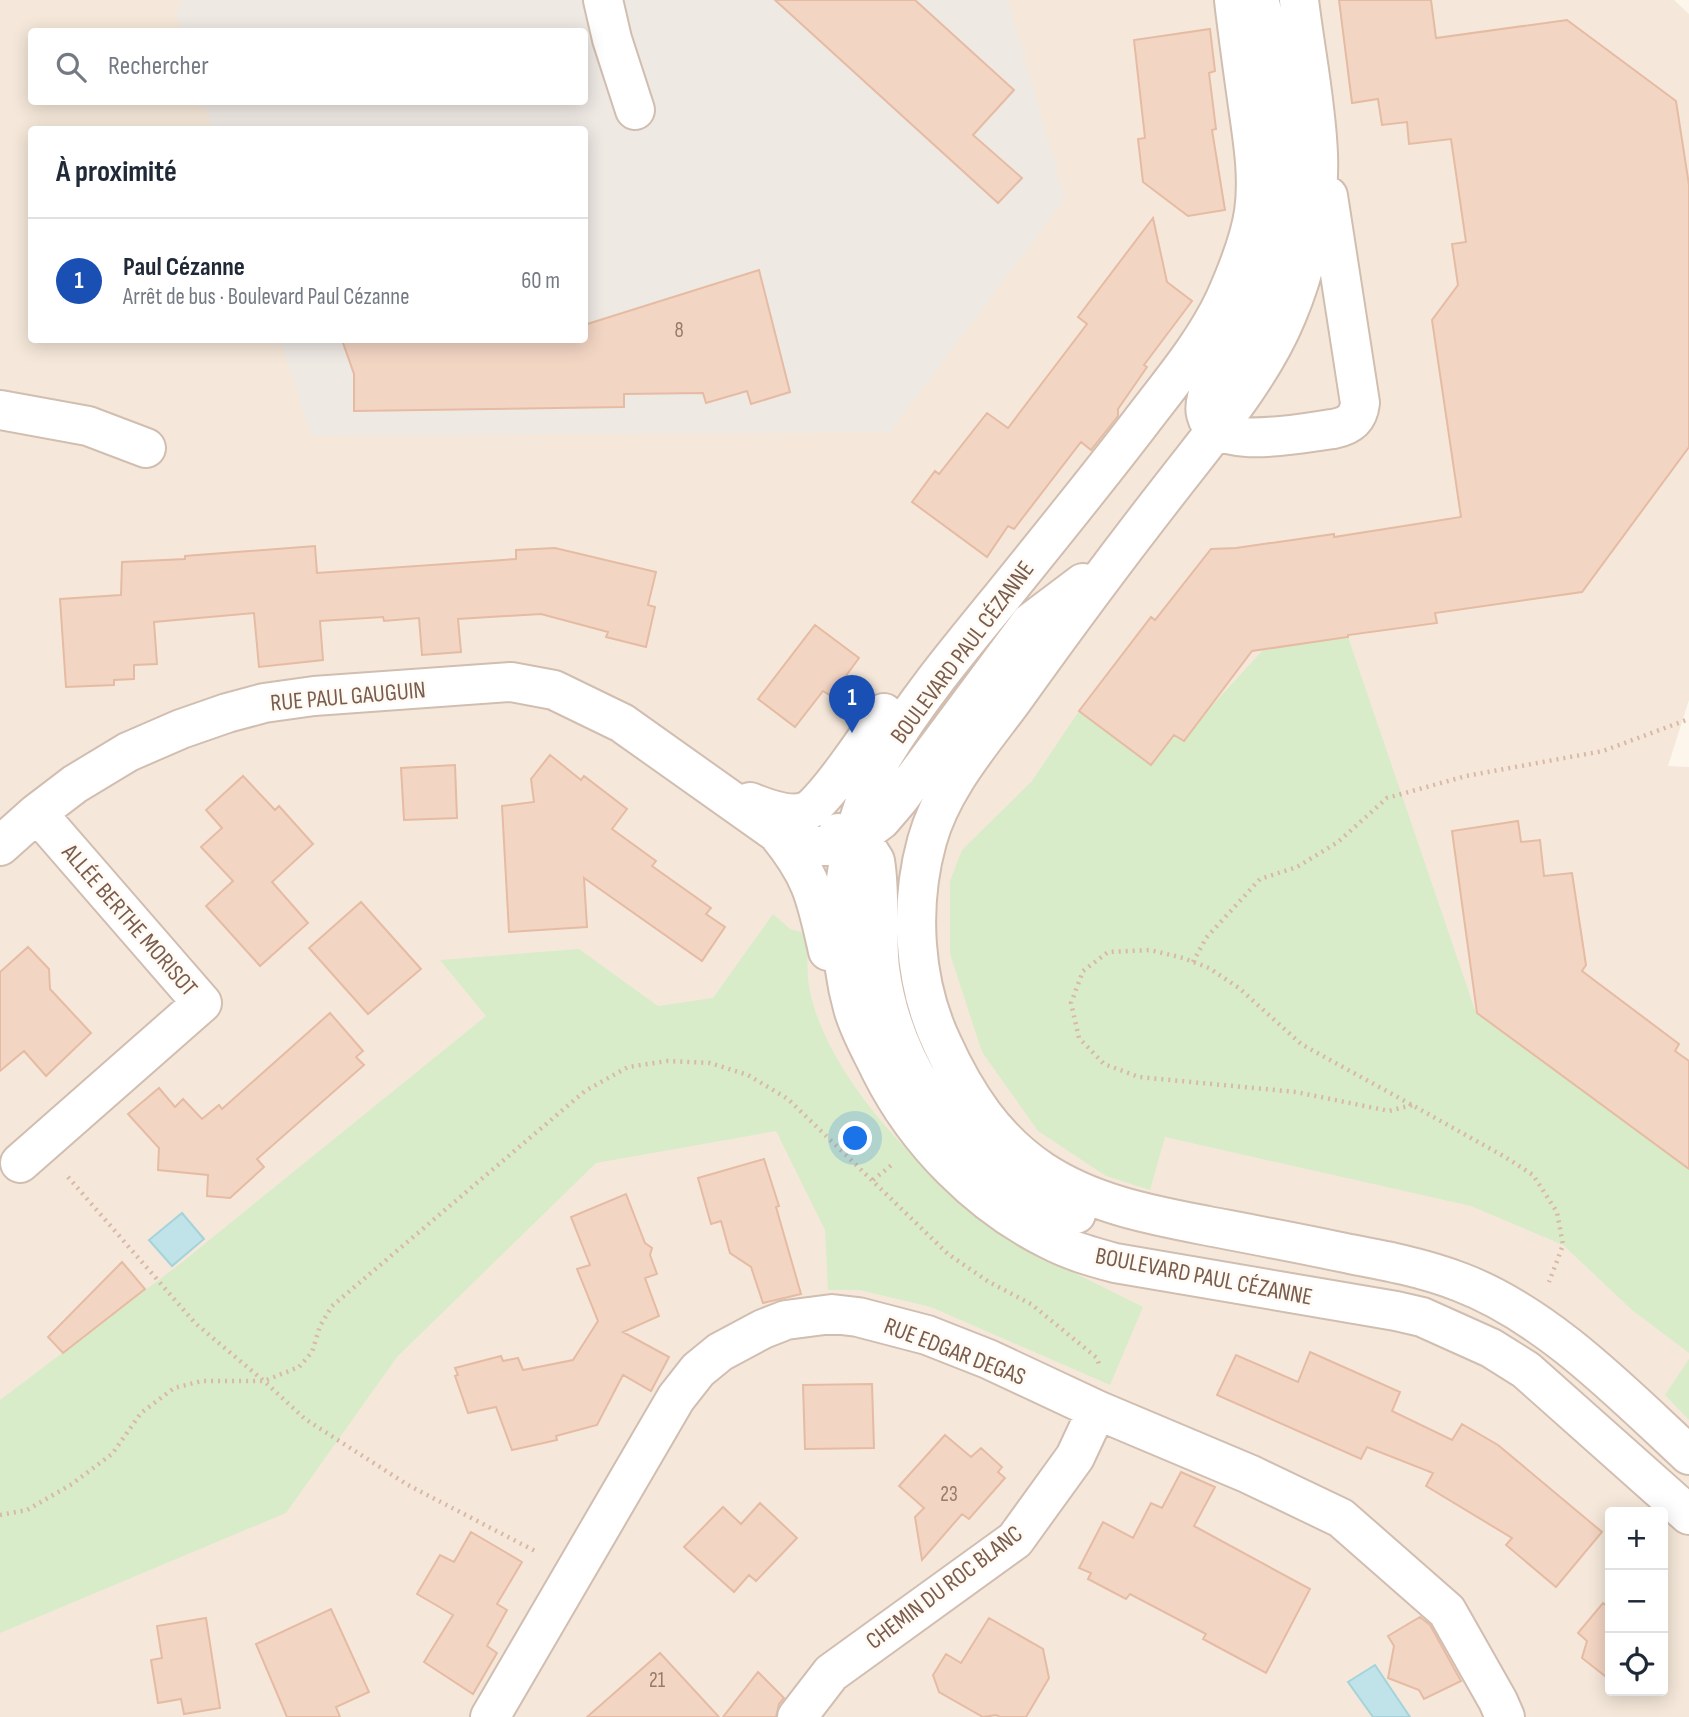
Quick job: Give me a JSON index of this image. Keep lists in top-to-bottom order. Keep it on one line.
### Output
{"streets":{"street":["BOULEVARD PAUL CÉZANNE","RUE PAUL GAUGUIN","ALLÉE BERTHE MORISOT","RUE EDGAR DEGAS","CHEMIN DU ROC BLANC"]},"crossings":[["BOULEVARD PAUL CÉZANNE","RUE PAUL GAUGUIN"],["RUE PAUL GAUGUIN","ALLÉE BERTHE MORISOT"],["RUE EDGAR DEGAS","CHEMIN DU ROC BLANC"]],"house_numbers":["8","23","21"],"page":{"search":"Rechercher","heading":"À proximité","list":[{"mark":"1","name":"Paul Cézanne","note":"Arrêt de bus · Boulevard Paul Cézanne","value":"60 m"}],"pins":"1","map_buttons":["+","−"]}}
